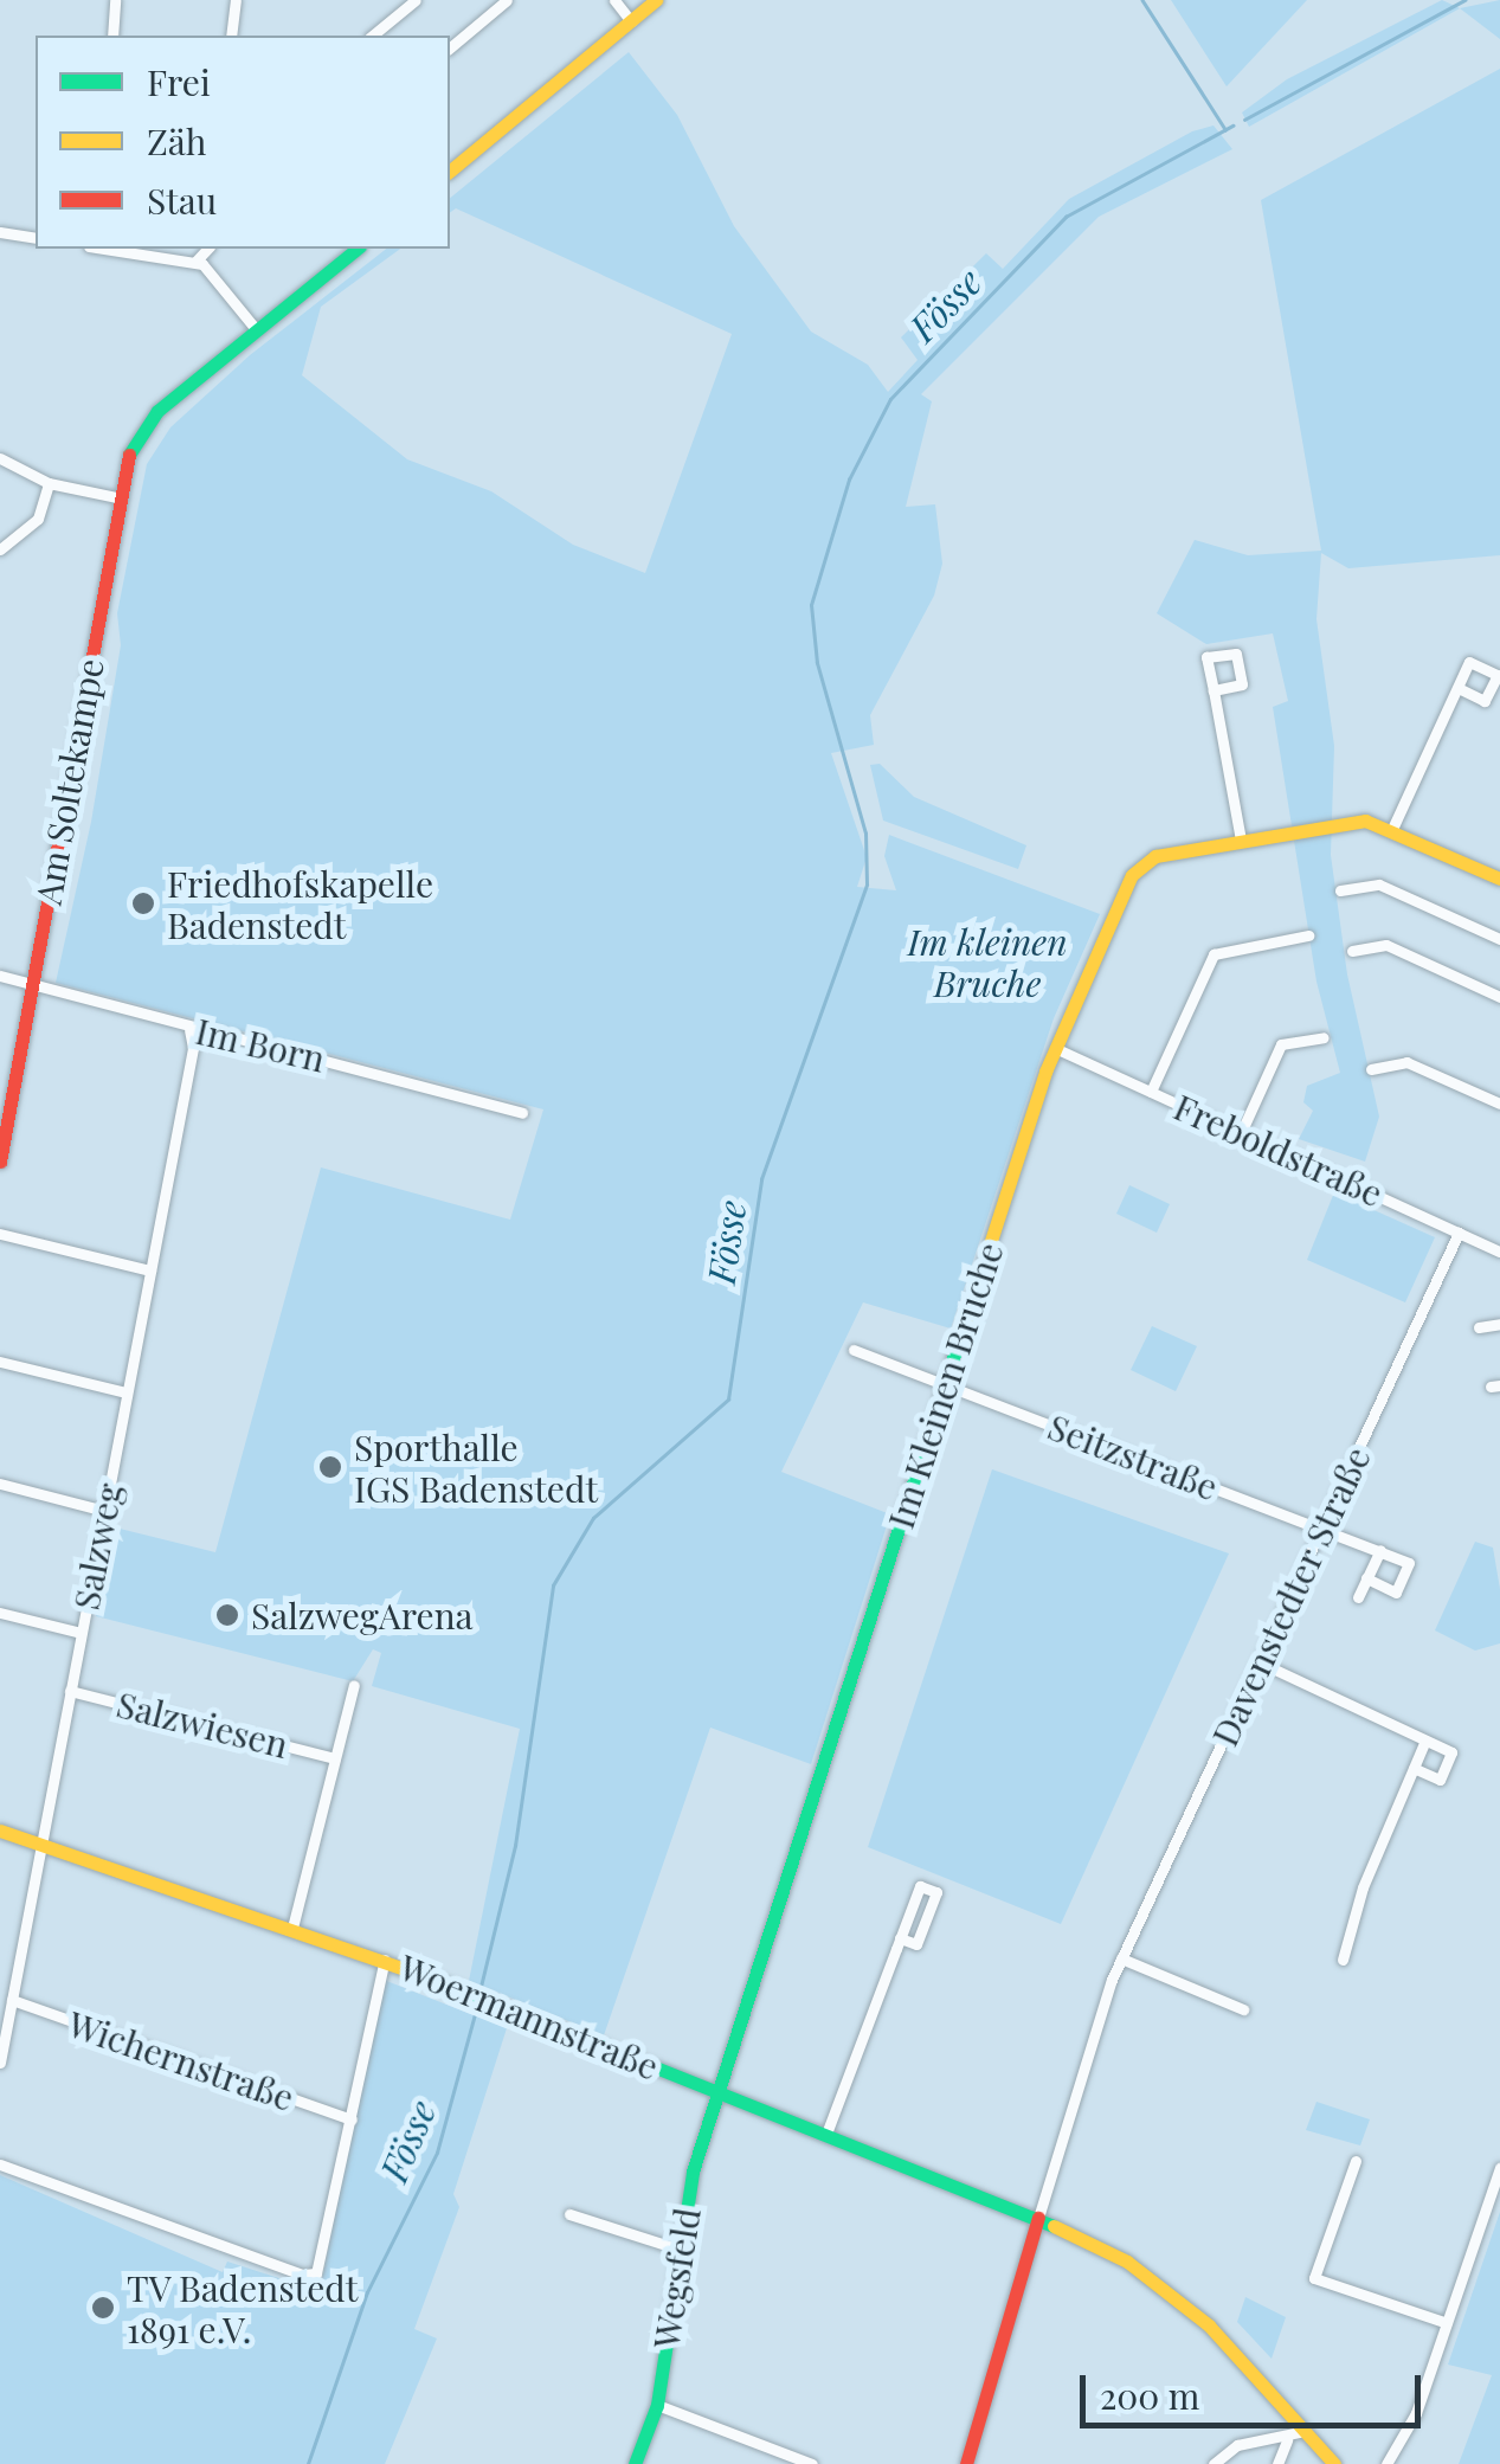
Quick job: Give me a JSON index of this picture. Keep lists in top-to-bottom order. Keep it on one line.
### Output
{"streets":{"street":["Am Soltekampe","Im Born","Freboldstraße","Im Kleinen Bruche","Seitzstraße","Salzweg","Davenstedter Straße","Salzwiesen","Woermannstraße","Wichernstraße","Wegsfeld"]},"crossings":[["Am Soltekampe","Im Born"],["Im Born","Salzweg"],["Freboldstraße","Im Kleinen Bruche"],["Freboldstraße","Davenstedter Straße"],["Im Kleinen Bruche","Seitzstraße"],["Im Kleinen Bruche","Woermannstraße"],["Im Kleinen Bruche","Wegsfeld"],["Seitzstraße","Davenstedter Straße"],["Salzweg","Salzwiesen"],["Salzweg","Woermannstraße"],["Salzweg","Wichernstraße"],["Davenstedter Straße","Woermannstraße"],["Salzwiesen","Woermannstraße"],["Woermannstraße","Wegsfeld"]],"water":["Fösse"],"parks":["Im kleinen Bruche"],"places":["Friedhofskapelle Badenstedt","Sporthalle IGS Badenstedt","SalzwegArena","TV Badenstedt 1891 e.V."],"legend":["Frei","Zäh","Stau"],"scale_bar":"200 m"}
